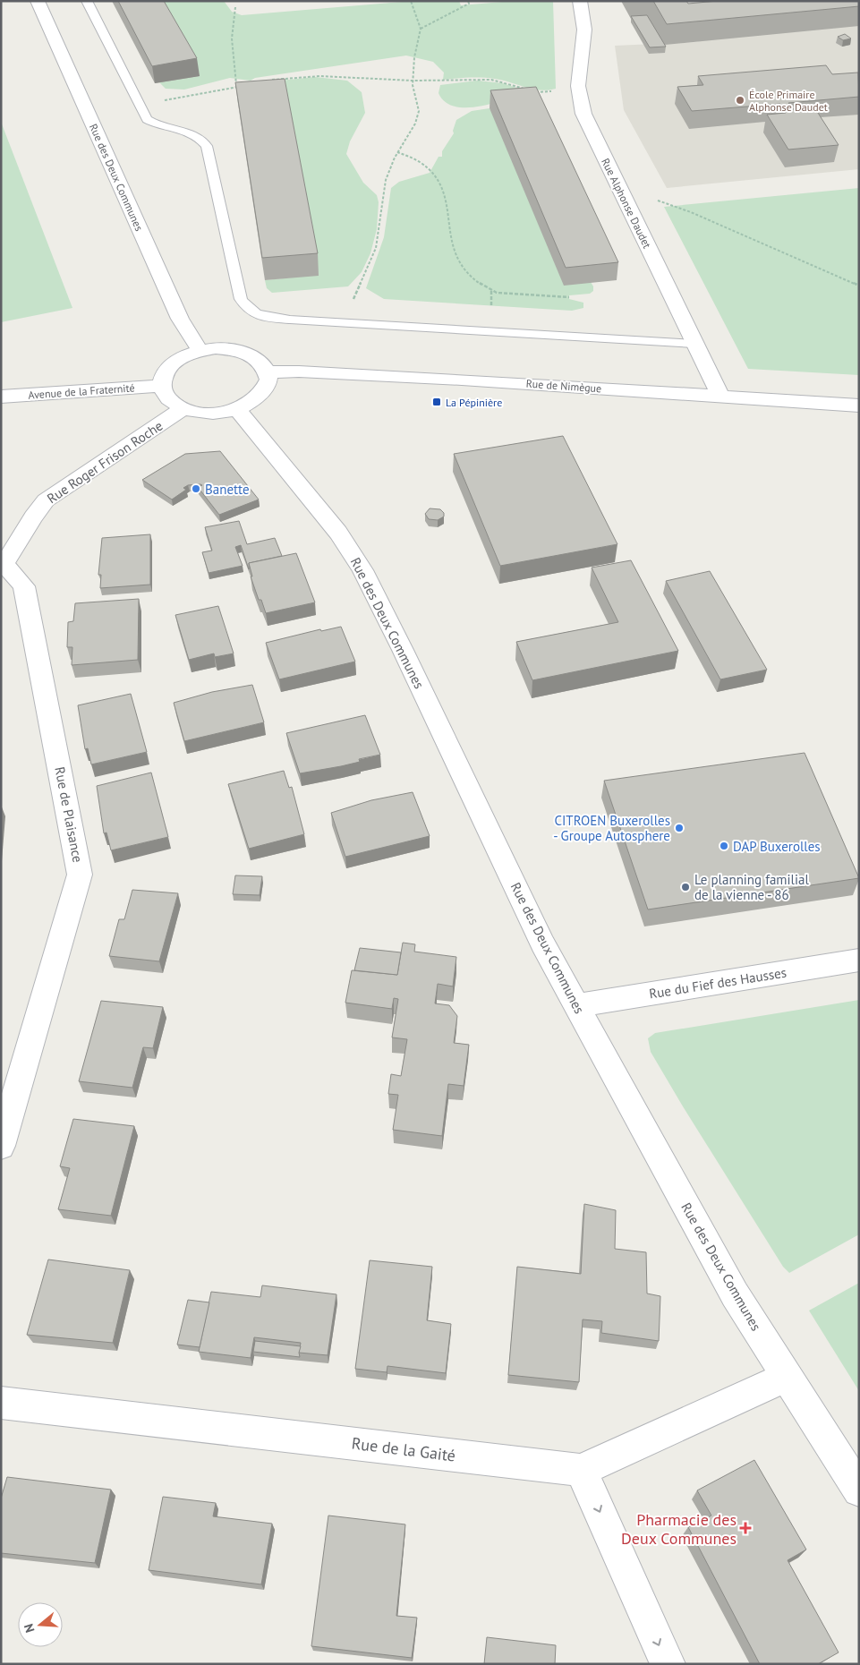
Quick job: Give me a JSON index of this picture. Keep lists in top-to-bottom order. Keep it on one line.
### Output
{"streets":{"street":["Rue des Deux Communes","Rue Alphonse Daudet","Rue de Nimègue","Avenue de la Fraternité","Rue Roger Frison Roche","Rue de Plaisance","Rue du Fief des Hausses","Rue de la Gaité"]},"crossings":[["Rue des Deux Communes","Rue de Nimègue"],["Rue des Deux Communes","Avenue de la Fraternité"],["Rue des Deux Communes","Rue Roger Frison Roche"],["Rue des Deux Communes","Rue du Fief des Hausses"],["Rue Alphonse Daudet","Rue de Nimègue"],["Rue de Nimègue","Avenue de la Fraternité"],["Rue de Nimègue","Rue Roger Frison Roche"],["Avenue de la Fraternité","Rue Roger Frison Roche"],["Rue Roger Frison Roche","Rue de Plaisance"]],"places":{"other":["École Primaire Alphonse Daudet","Banette","CITROEN Buxerolles - Groupe Autosphere","DAP Buxerolles","Le planning familial de la vienne - 86"],"transit":["La Pépinière"],"health":["Pharmacie des Deux Communes"]},"north":"left"}
